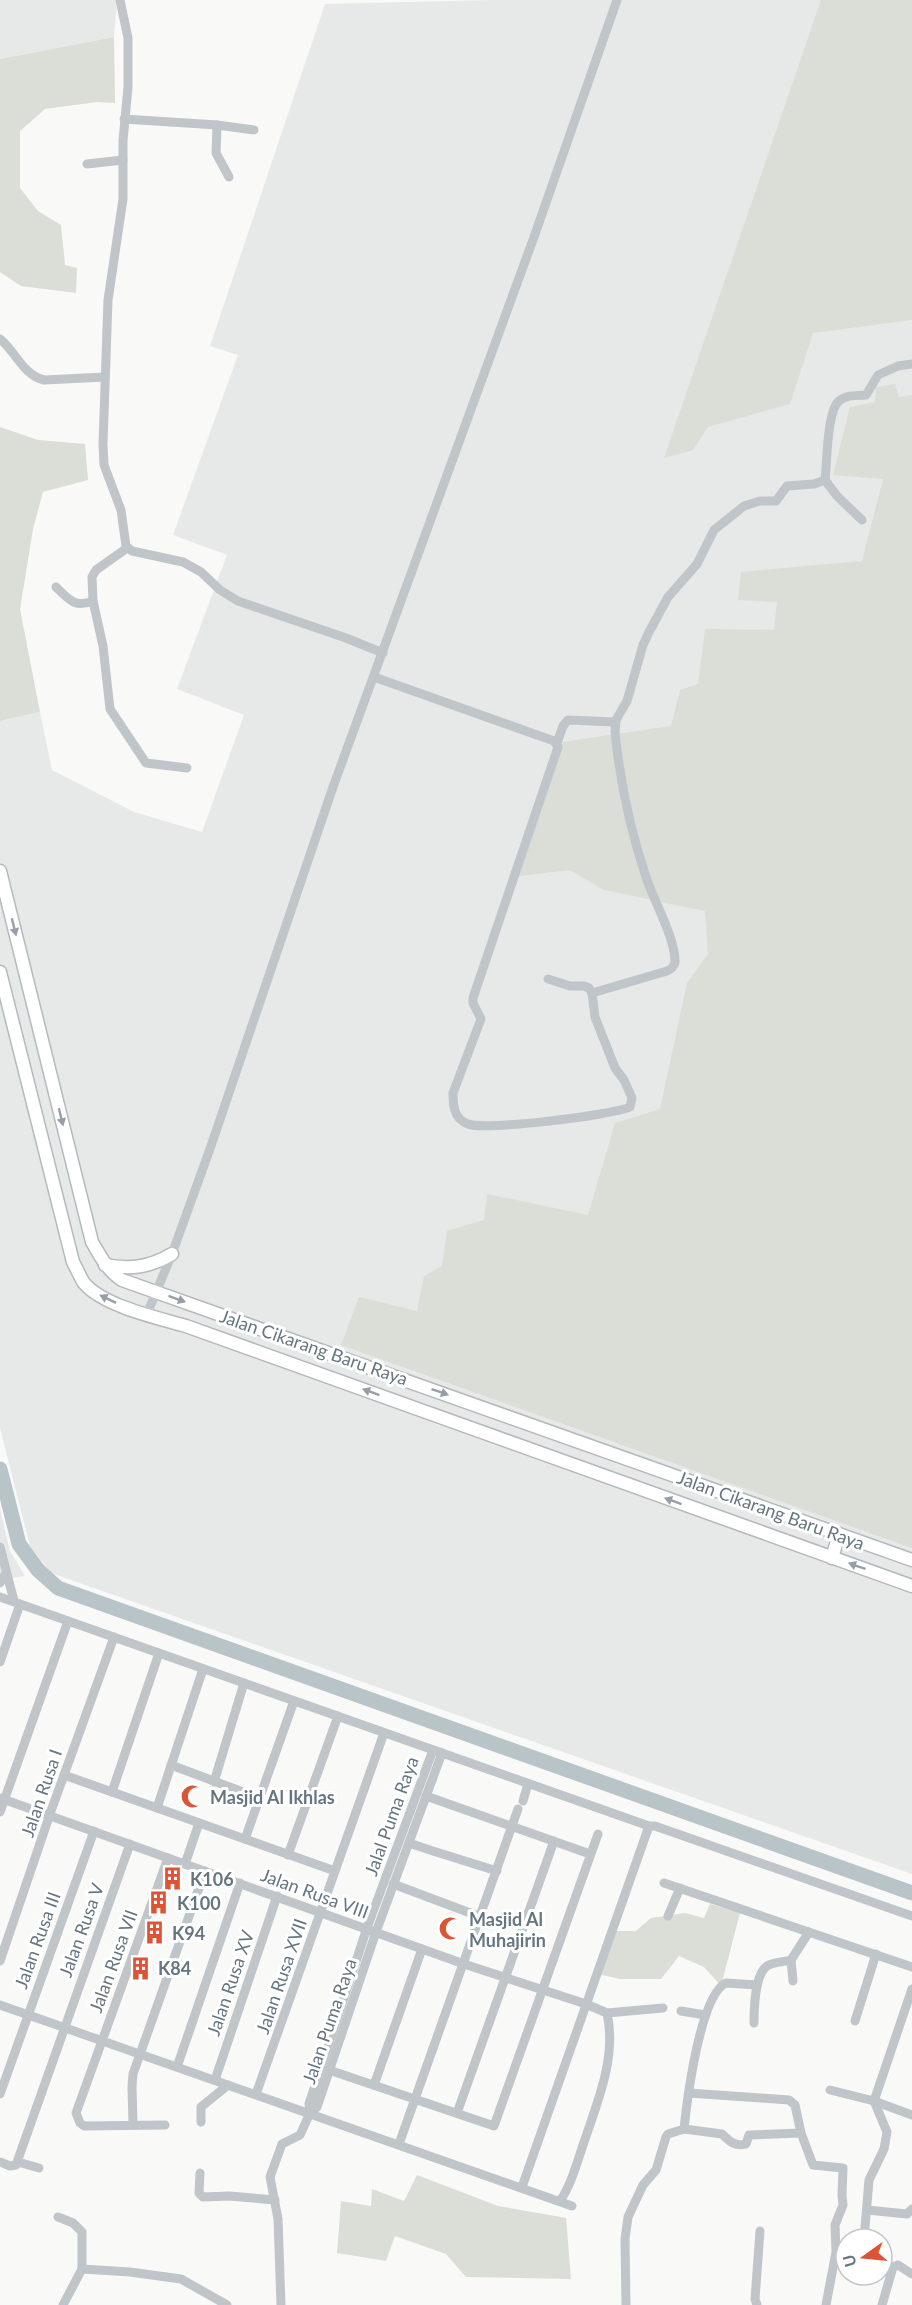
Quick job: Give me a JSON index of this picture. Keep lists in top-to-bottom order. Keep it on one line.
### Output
{"streets":{"main road":["Jalan Cikarang Baru Raya"],"street":["Jalan Rusa I","Jalal Puma Raya","Jalan Rusa VIII","Jalan Rusa V","Jalan Rusa III","Jalan Rusa VII","Jalan Rusa XVII","Jalan Rusa XV","Jalan Puma Raya"]},"crossings":[["Jalan Rusa I","Jalan Rusa VIII"],["Jalal Puma Raya","Jalan Rusa VIII"],["Jalal Puma Raya","Jalan Puma Raya"],["Jalan Rusa VIII","Jalan Rusa V"],["Jalan Rusa VIII","Jalan Rusa III"],["Jalan Rusa VIII","Jalan Rusa VII"],["Jalan Rusa VIII","Jalan Rusa XVII"],["Jalan Rusa VIII","Jalan Rusa XV"],["Jalan Rusa VIII","Jalan Puma Raya"]],"places":{"mosque":["Masjid Al Ikhlas","Masjid Al Muhajirin"],"building":["K106","K100","K94","K84"]},"north":"left"}
